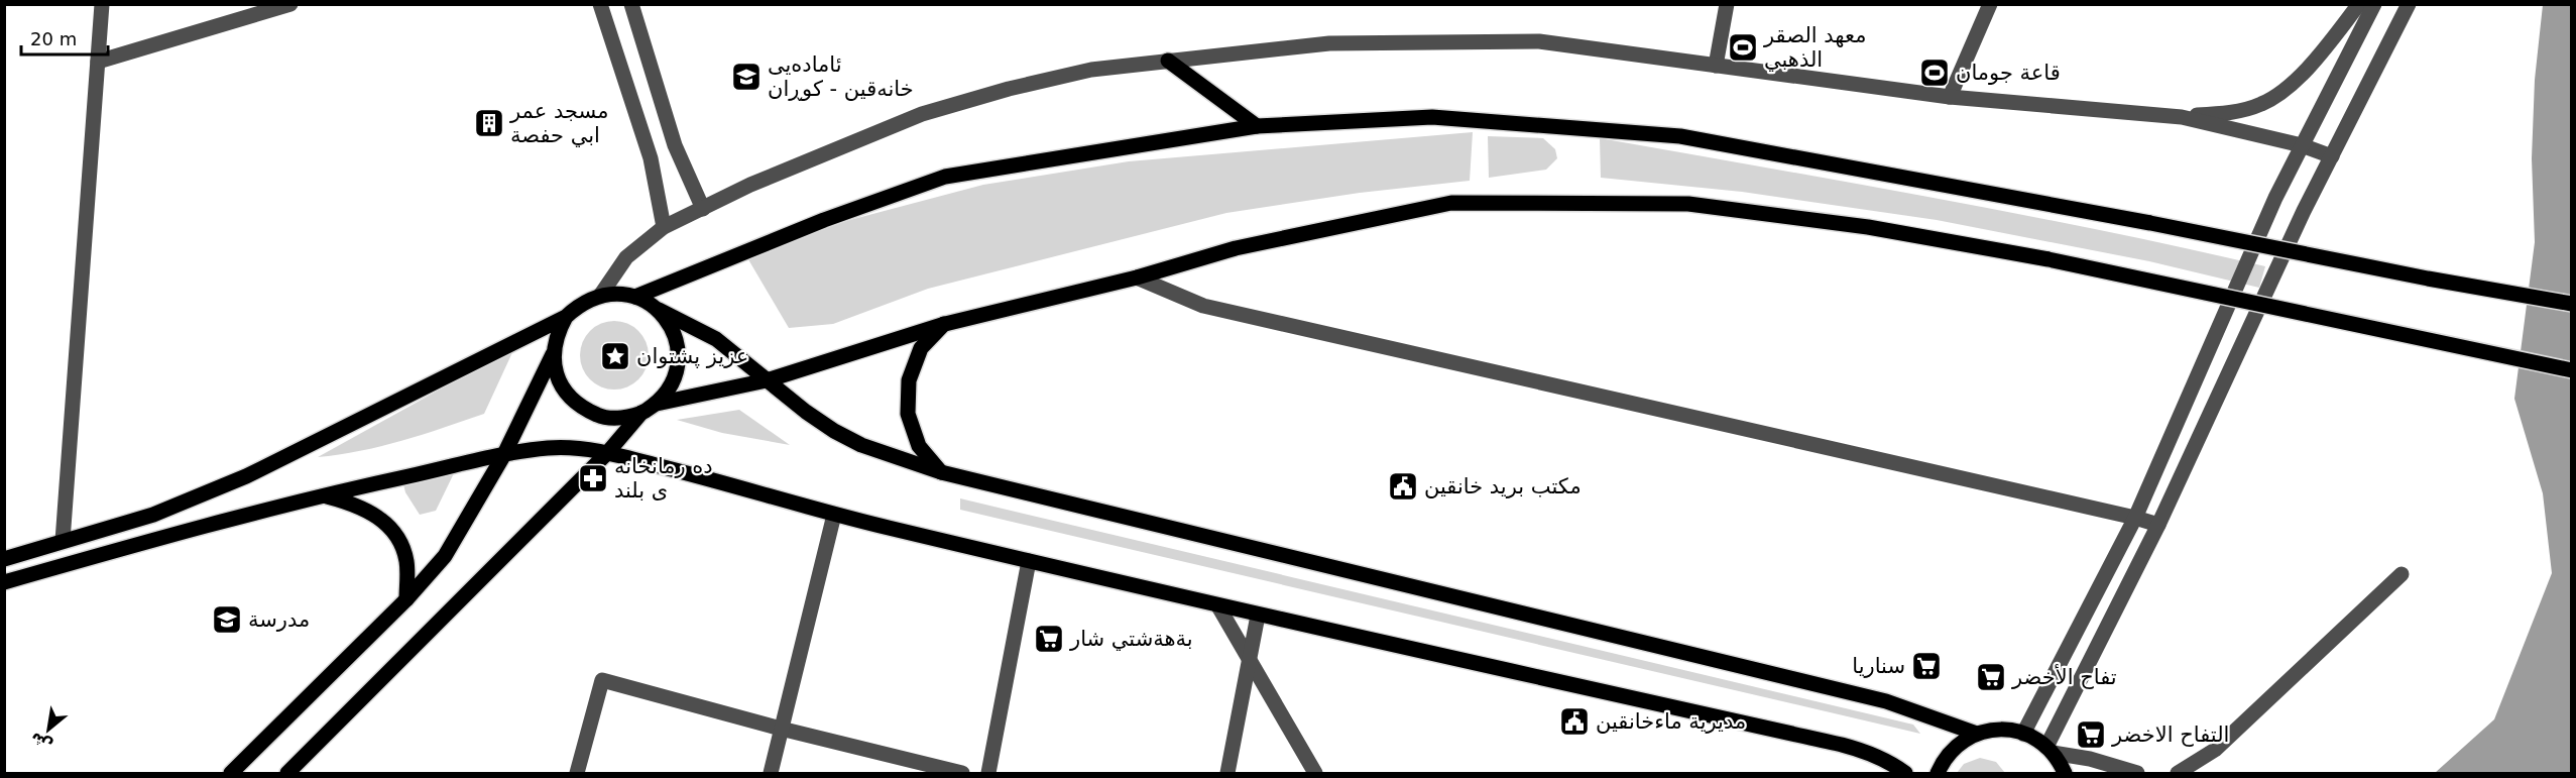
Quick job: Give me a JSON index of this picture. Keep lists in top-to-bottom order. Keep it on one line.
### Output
{"places":{"sports":["معهد الصقر الذهبي","قاعة جومان"],"school or university":["ئامادەیی خانەقین - کوڕان","مدرسة"],"building":["مسجد عمر ابي حفصة"],"place":["عزيز پشتوان"],"pharmacy":["ده رمانخانه ى بلند"],"public building":["مكتب بريد خانقين","مديرية ماءخانقين"],"supermarket":["بةهةشتي شار","سناريا","تفاح الأخضر","التفاح الاخضر"]},"scale_bar":"20 m","north":"bottom left"}
